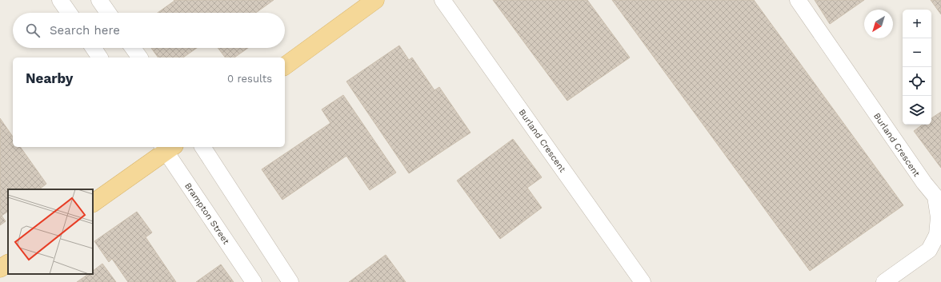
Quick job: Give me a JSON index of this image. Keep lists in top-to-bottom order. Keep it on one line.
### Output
{"streets":{"street":["Burland Crescent","Brampton Street"]},"north":"bottom left","page":{"map_buttons":["+","−"],"search":"Search here","heading":["Nearby","0 results"]}}
